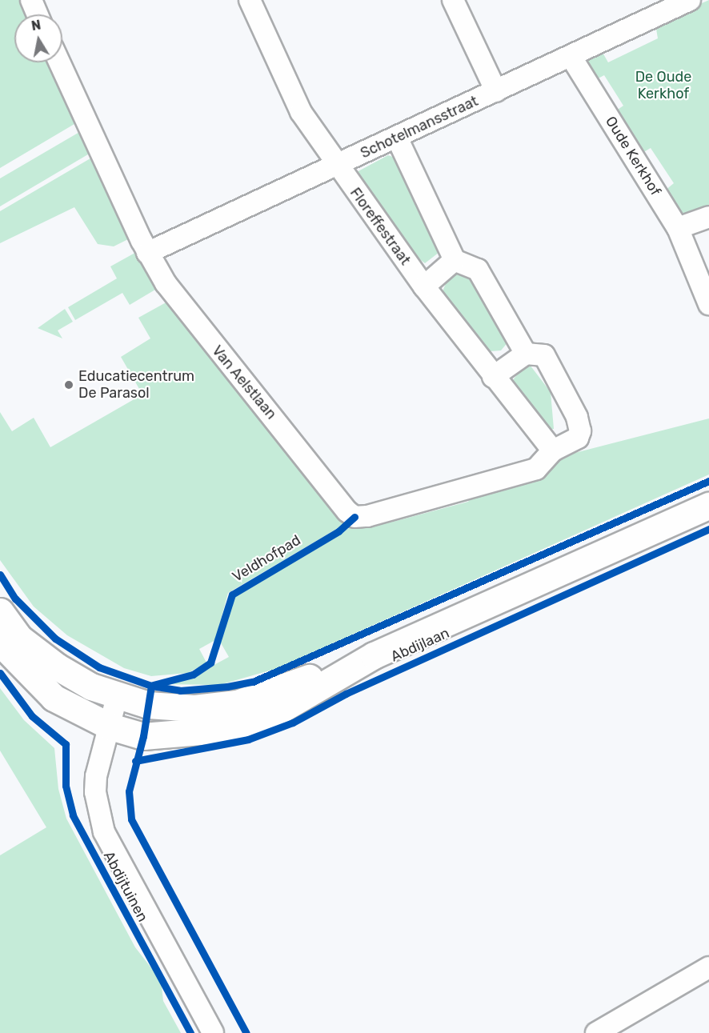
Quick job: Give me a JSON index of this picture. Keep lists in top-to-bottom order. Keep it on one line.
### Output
{"streets":{"street":["Schotelmansstraat","Oude Kerkhof","Floreffestraat","Van Aelstlaan","Abdijlaan","Abdijtuinen"],"cycle path":["Veldhofpad"]},"crossings":[["Schotelmansstraat","Oude Kerkhof"],["Schotelmansstraat","Floreffestraat"],["Schotelmansstraat","Van Aelstlaan"],["Floreffestraat","Van Aelstlaan"],["Abdijlaan","Abdijtuinen"]],"parks":["De Oude Kerkhof"],"places":["Educatiecentrum De Parasol"],"north":"top"}
